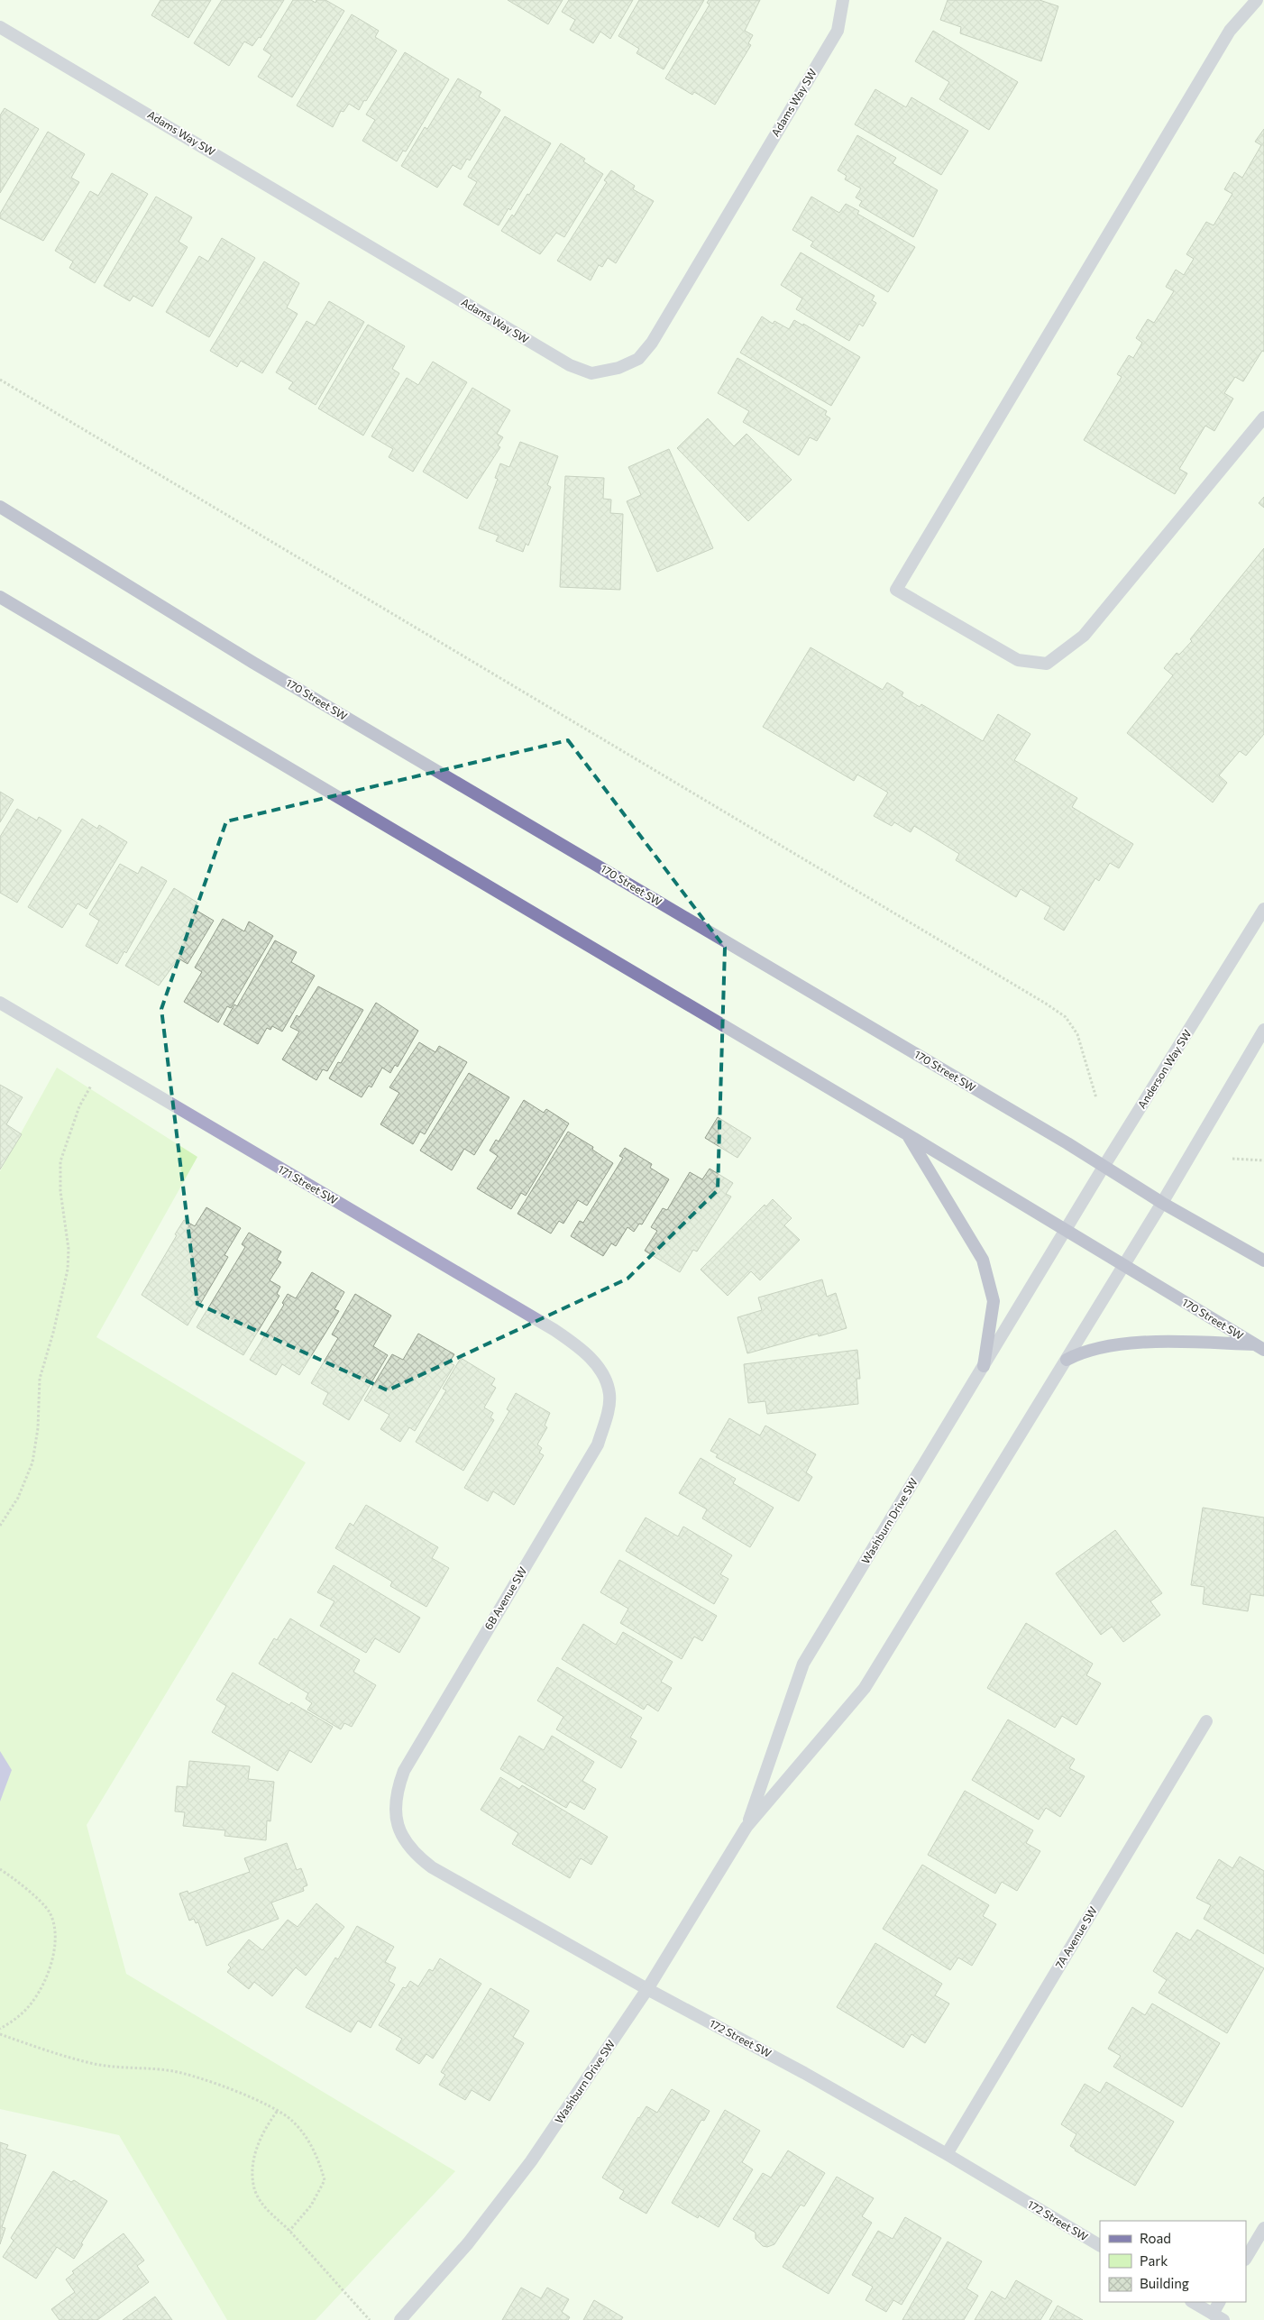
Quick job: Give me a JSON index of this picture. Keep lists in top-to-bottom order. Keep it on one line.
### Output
{"streets":{"main road":["170 Street SW"],"street":["Adams Way SW","Anderson Way SW","171 Street SW","Washburn Drive SW","6B Avenue SW","7A Avenue SW","172 Street SW"]},"crossings":[["170 Street SW","Anderson Way SW"],["170 Street SW","Washburn Drive SW"],["Anderson Way SW","Washburn Drive SW"],["171 Street SW","6B Avenue SW"],["Washburn Drive SW","172 Street SW"],["6B Avenue SW","172 Street SW"],["7A Avenue SW","172 Street SW"]],"legend":["Road","Park","Building"]}
